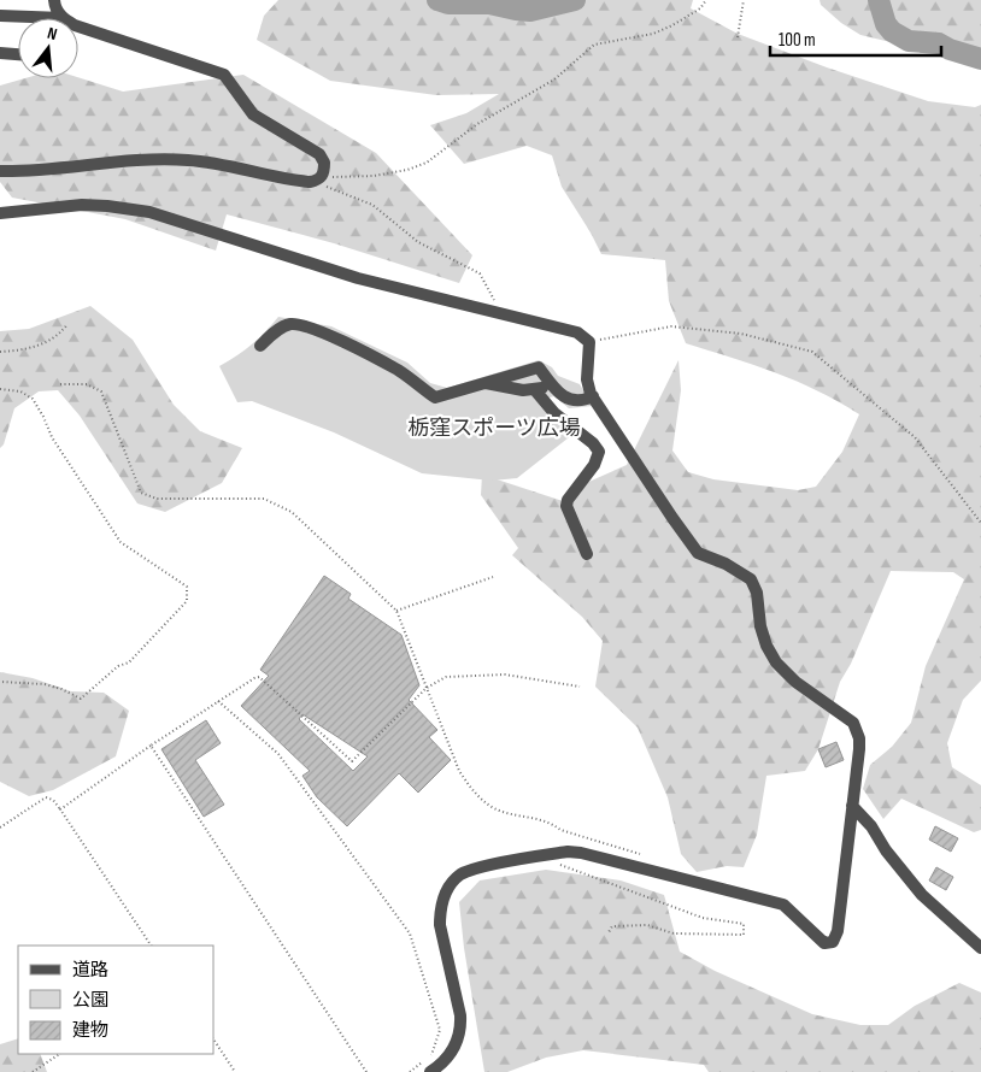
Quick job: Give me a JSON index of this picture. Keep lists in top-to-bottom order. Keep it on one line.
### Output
{"parks":["栃窪スポーツ広場"],"legend":["道路","公園","建物"],"scale_bar":"100 m","north":"top"}
